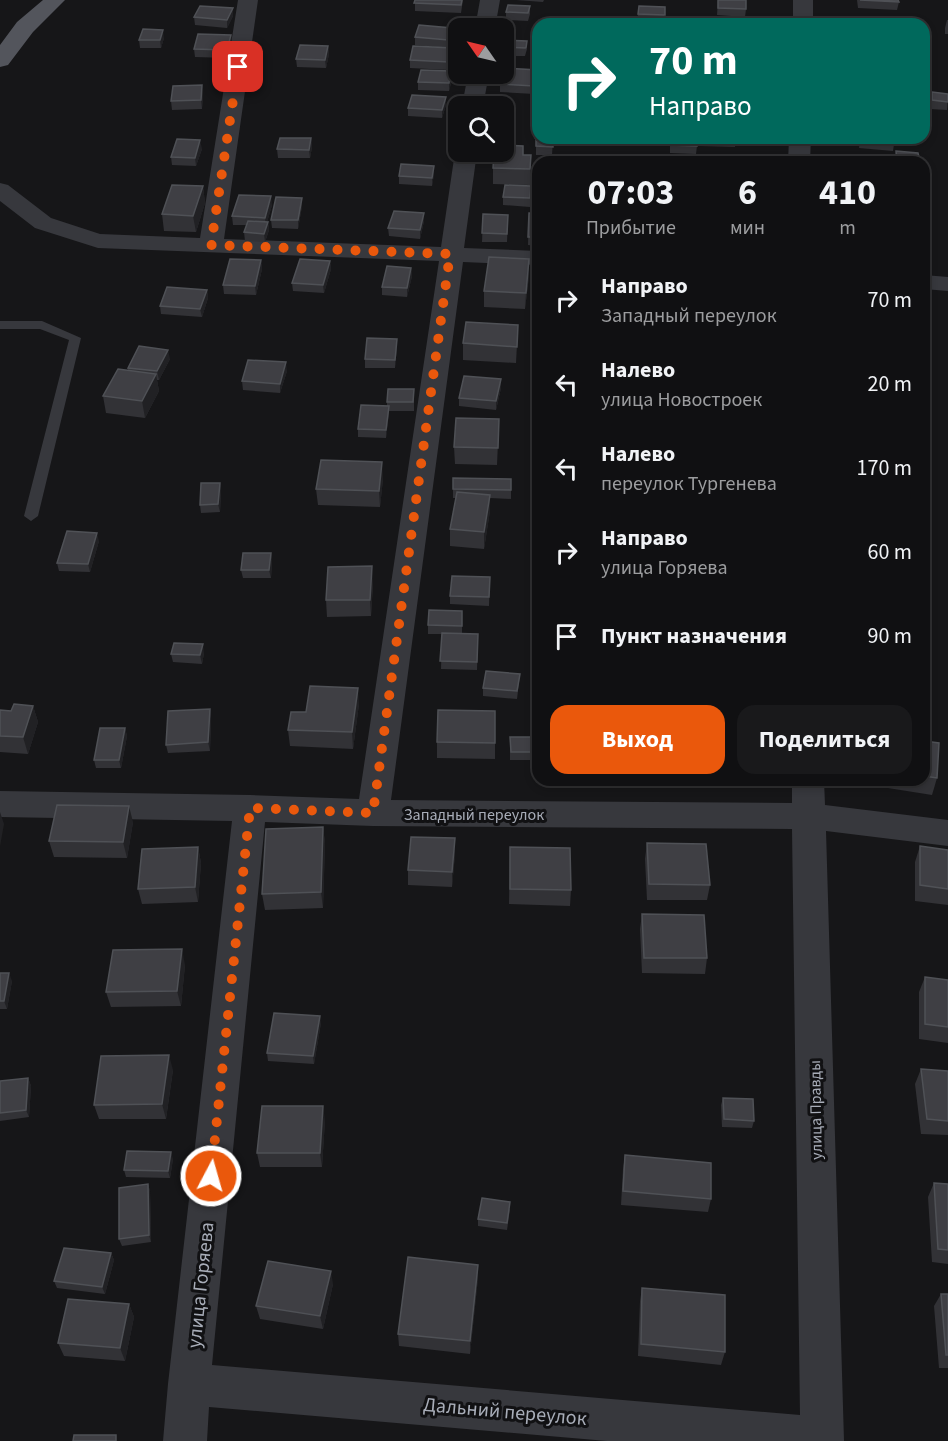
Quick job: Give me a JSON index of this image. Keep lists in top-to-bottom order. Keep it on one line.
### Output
{"streets":{"street":["Западный переулок","улица Правды","улица Горяева","Дальний переулок"]},"crossings":[["Западный переулок","улица Правды"],["Западный переулок","улица Горяева"],["улица Правды","Дальний переулок"],["улица Горяева","Дальний переулок"]],"north":"top left","page":{"turn":["70 m","Направо"],"eta":["07:03","Прибытие","6","мин","410","m"],"list":[{"name":"Направо","note":"Западный переулок","value":"70 m"},{"name":"Налево","note":"улица Новостроек","value":"20 m"},{"name":"Налево","note":"переулок Тургенева","value":"170 m"},{"name":"Направо","note":"улица Горяева","value":"60 m"},{"name":"Пункт назначения","value":"90 m"}],"buttons":["Выход","Поделиться"]}}
